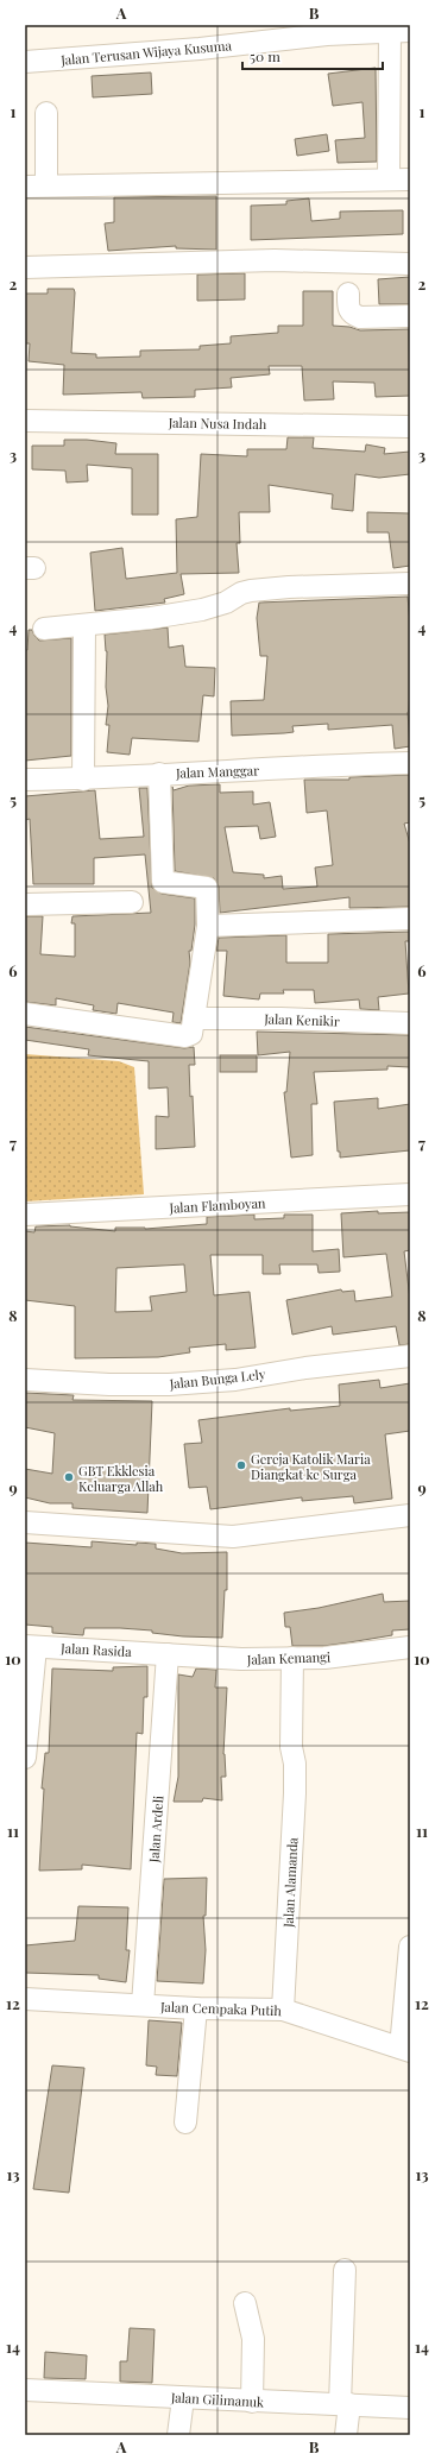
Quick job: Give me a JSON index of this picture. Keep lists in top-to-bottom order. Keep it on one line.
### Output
{"streets":{"street":["Jalan Terusan Wijaya Kusuma","Jalan Nusa Indah","Jalan Manggar","Jalan Kenikir","Jalan Flamboyan","Jalan Bunga Lely","Jalan Rasida","Jalan Kemangi","Jalan Ardeli","Jalan Alamanda","Jalan Cempaka Putih","Jalan Gilimanuk"]},"crossings":[["Jalan Rasida","Jalan Kemangi"],["Jalan Rasida","Jalan Ardeli"],["Jalan Kemangi","Jalan Ardeli"],["Jalan Kemangi","Jalan Alamanda"],["Jalan Ardeli","Jalan Cempaka Putih"],["Jalan Alamanda","Jalan Cempaka Putih"]],"places":["Gereja Katolik Maria Diangkat ke Surga","GBT Ekklesia Keluarga Allah"],"scale_bar":"50 m","grid":{"columns":["A","B"],"rows":["1","2","3","4","5","6","7","8","9","10","11","12","13","14"]}}
